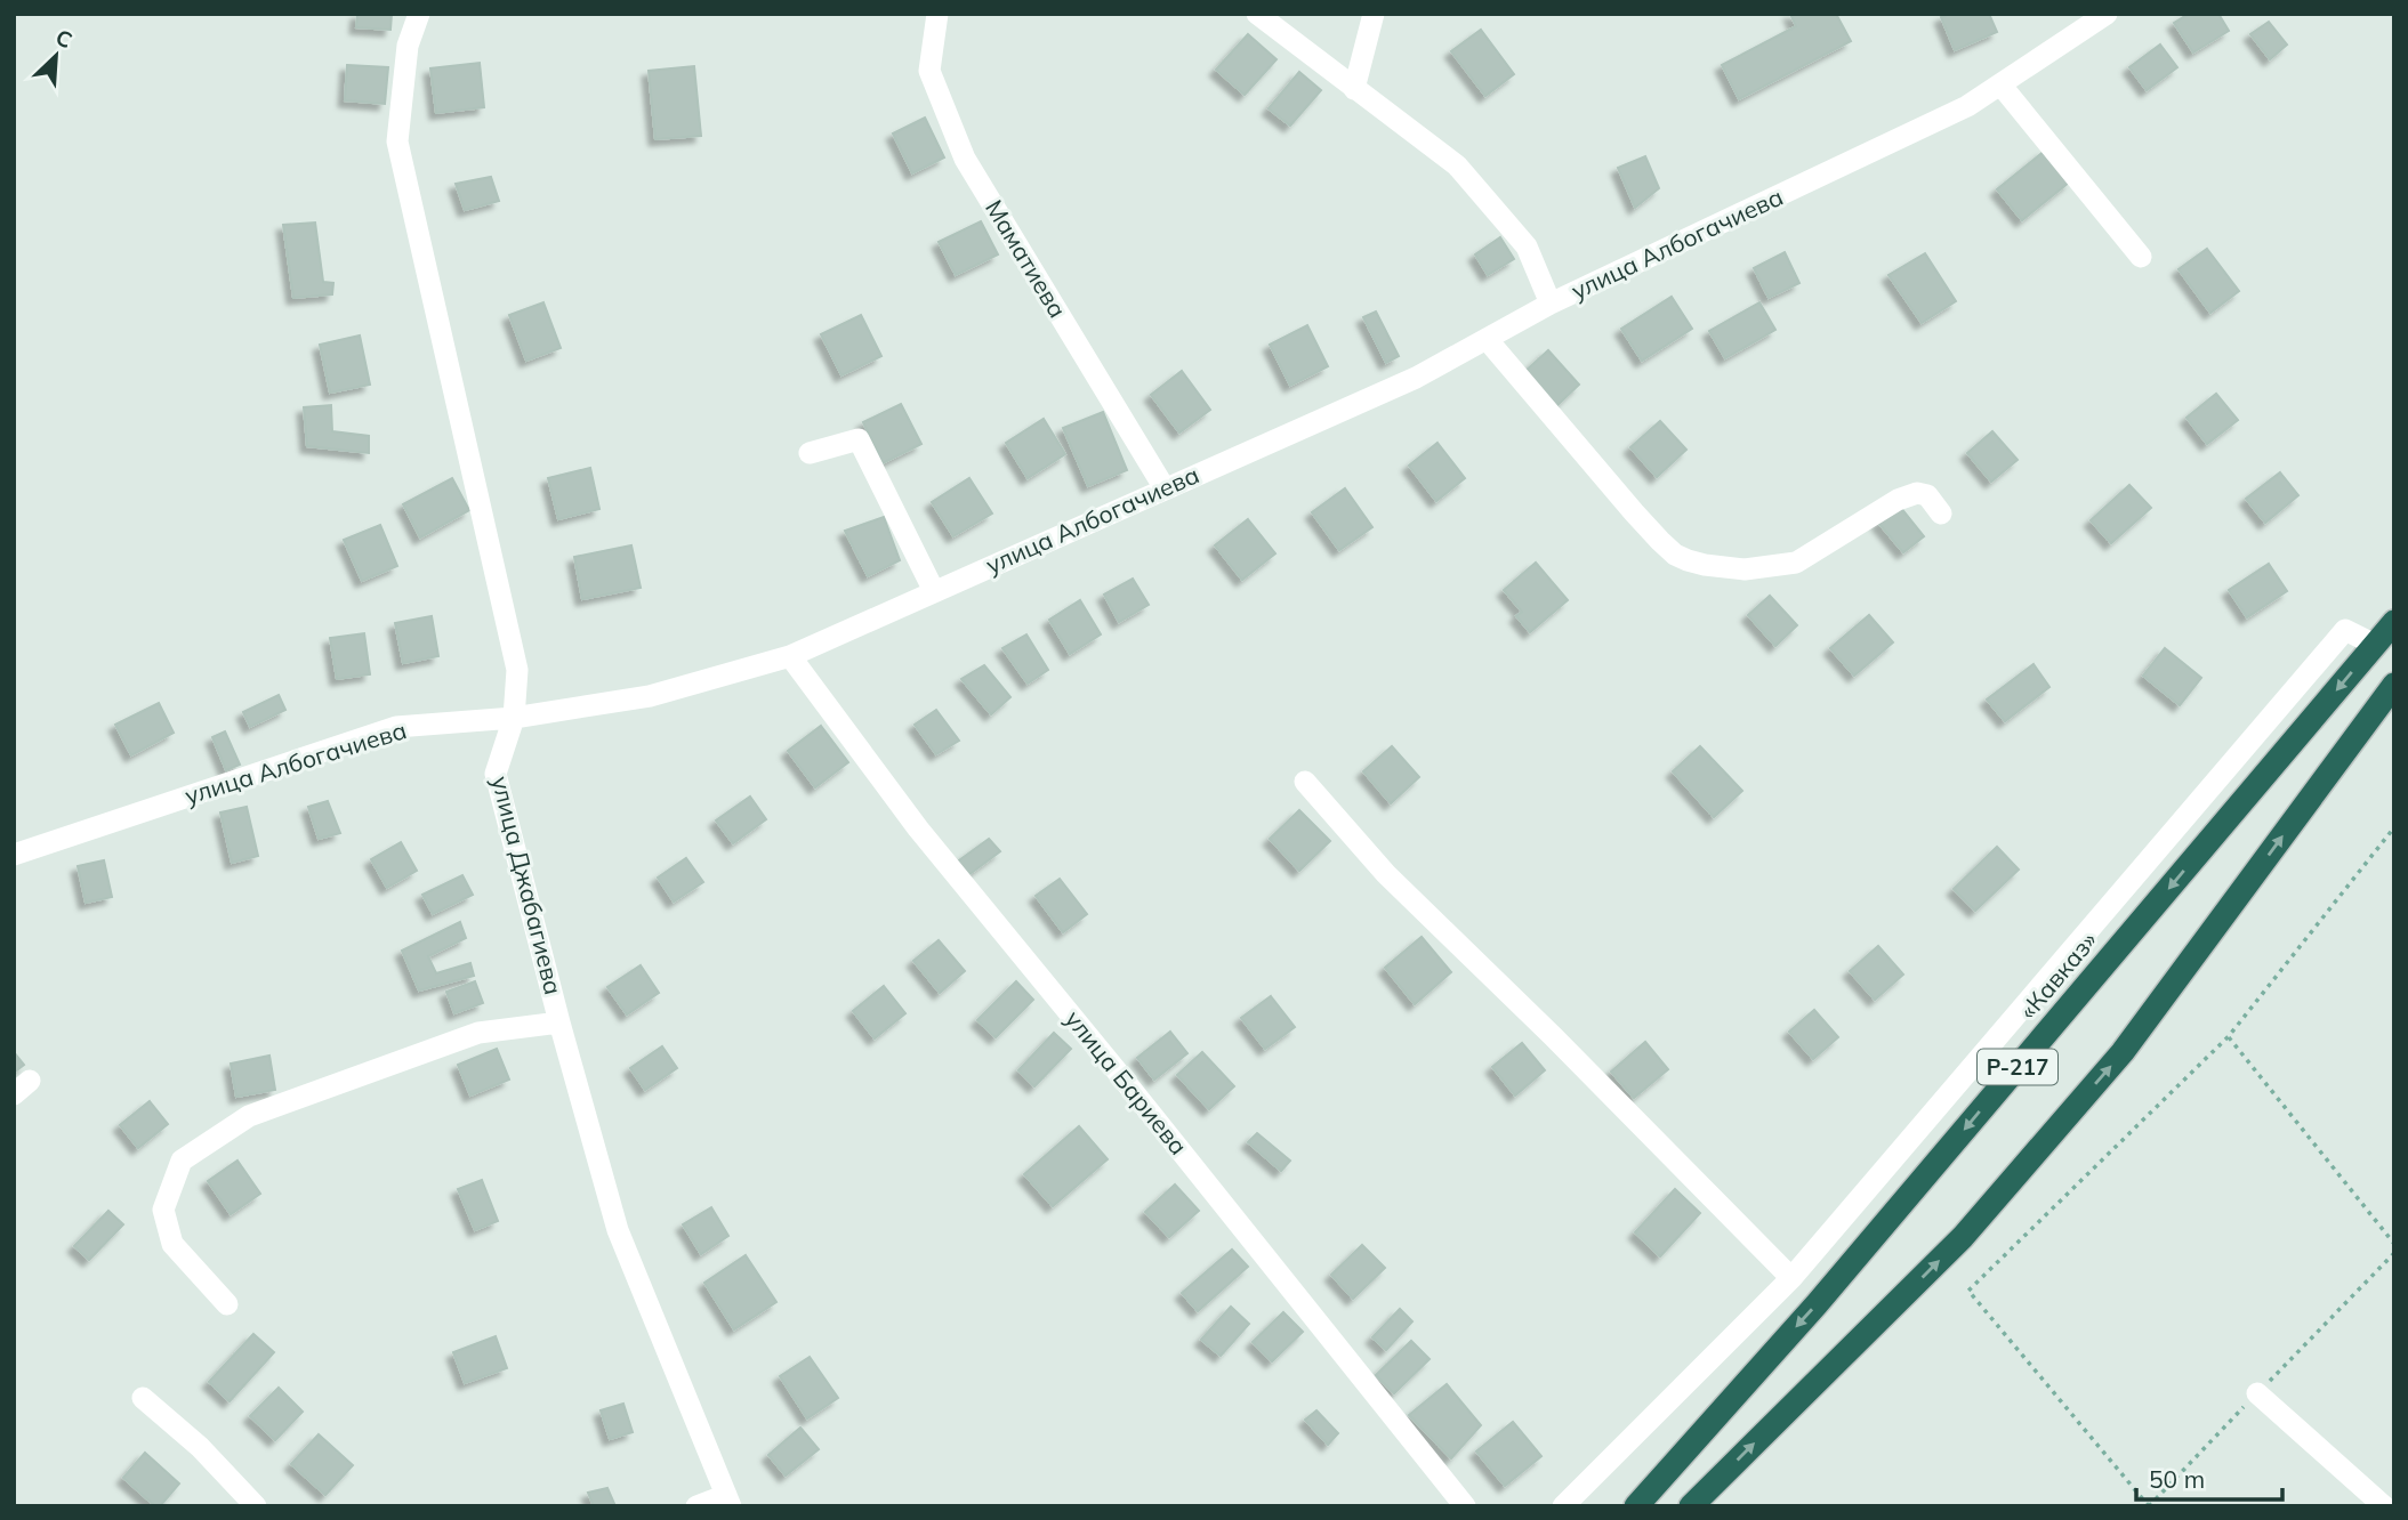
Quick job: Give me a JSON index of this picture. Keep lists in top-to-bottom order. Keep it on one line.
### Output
{"streets":{"highway":["«Кавказ»","Р-217"],"street":["улица Албогачиева","Маматиева","улица Джабагиева","улица Бариева"]},"crossings":[["улица Албогачиева","Маматиева"],["улица Албогачиева","улица Джабагиева"],["улица Албогачиева","улица Бариева"]],"scale_bar":"50 m","north":"top right"}
